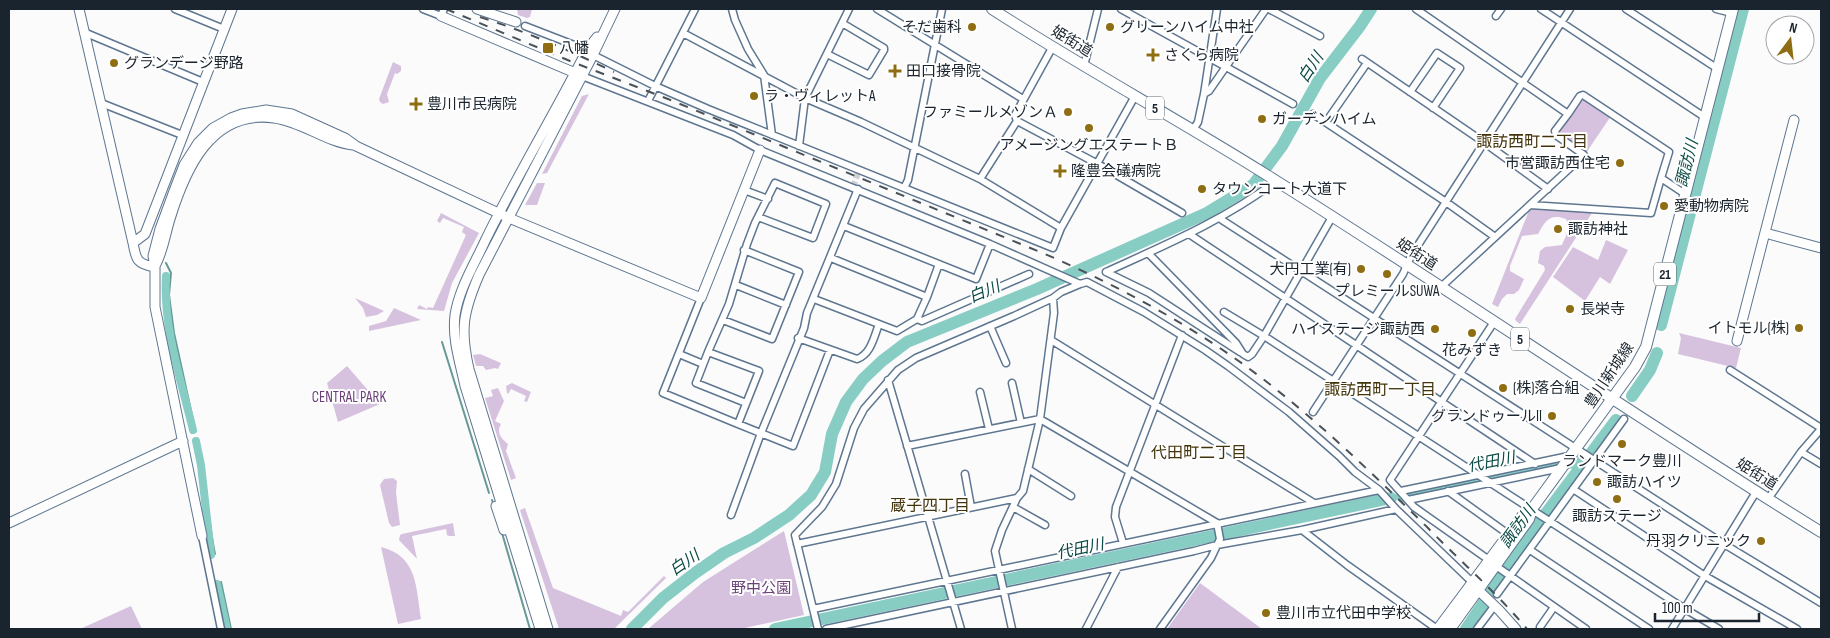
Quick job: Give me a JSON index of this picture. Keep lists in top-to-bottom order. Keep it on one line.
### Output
{"streets":{"main road":["姫街道","5","21","豊川新城線"]},"crossings":[["姫街道","豊川新城線"]],"districts":["諏訪西町二丁目","諏訪西町一丁目","代田町二丁目","蔵子四丁目"],"water":["白川","諏訪川","代田川"],"parks":["CENTRAL PARK","野中公園"],"places":{"other":["そだ歯科","グリーンハイム中社","グランデージ野路","ラ・ヴィレットA","ファミールメゾンＡ","ガーデンハイム","アメージングエステートＢ","市営諏訪西住宅","タウンコート大道下","愛動物病院","諏訪神社","大円工業(有)","プレミールSUWA","長栄寺","イトモル(株)","ハイステージ諏訪西","花みずき","(株)落合組","グランドゥールII","ランドマーク豊川","諏訪ハイツ","諏訪ステージ","丹羽クリニック","豊川市立代田中学校"],"transit":["八幡"],"health":["さくら病院","田口接骨院","豊川市民病院","隆豊会礒病院"]},"scale_bar":"100 m","north":"top"}
